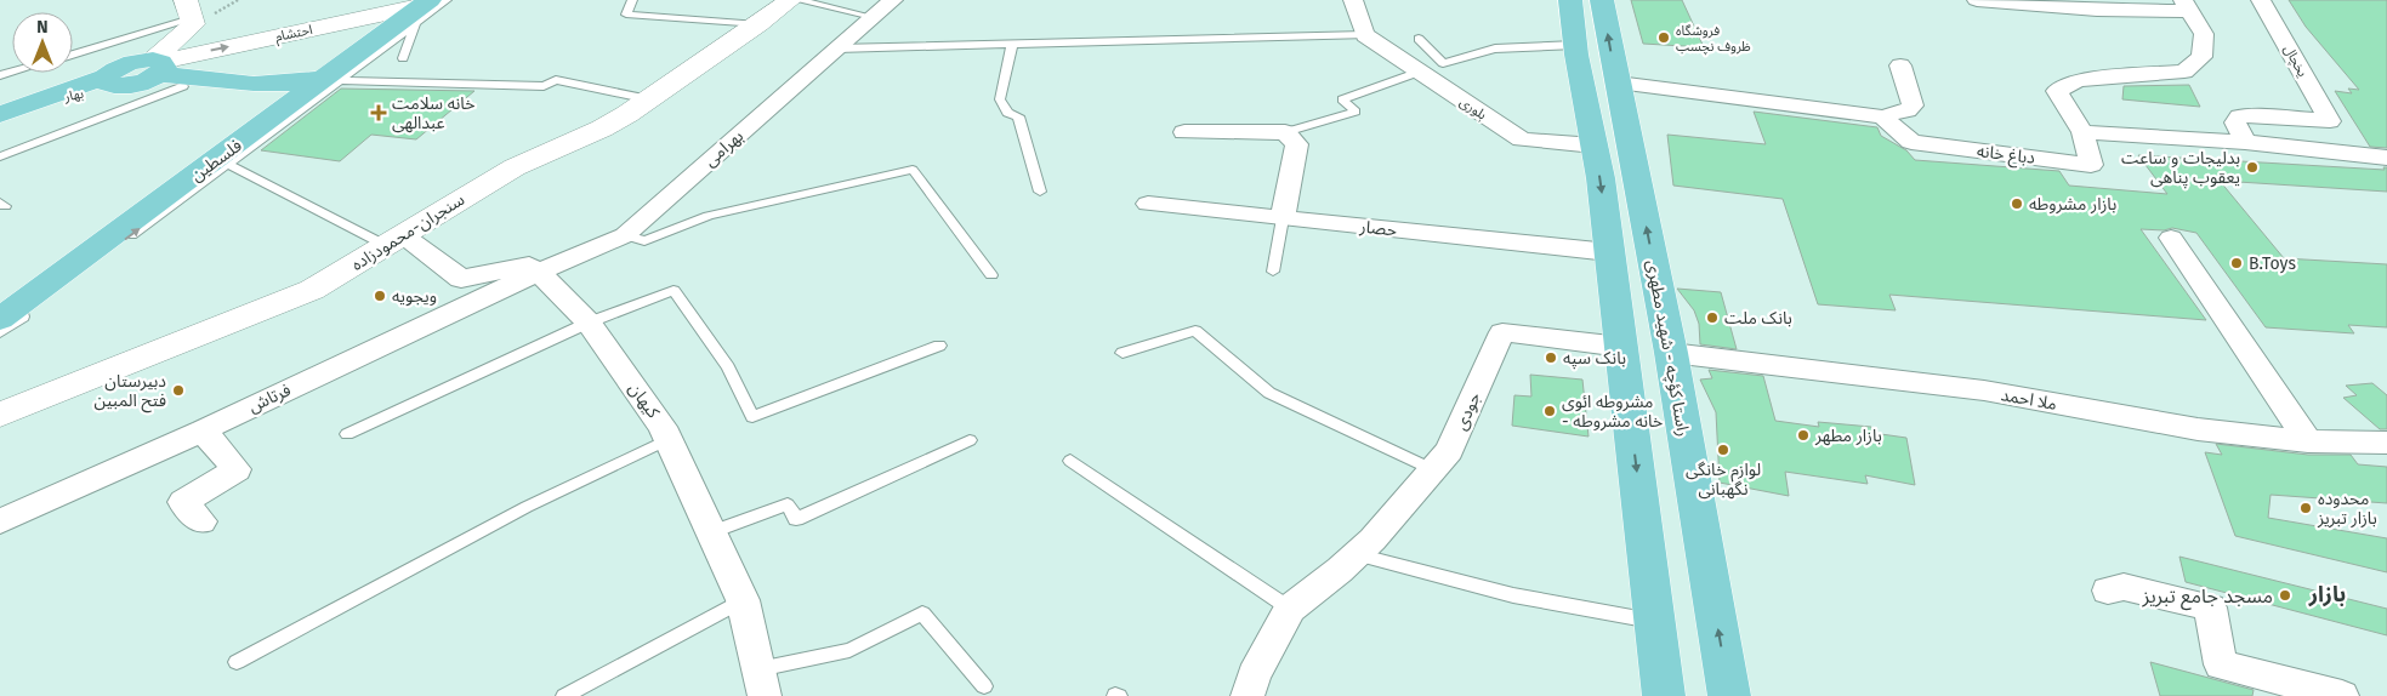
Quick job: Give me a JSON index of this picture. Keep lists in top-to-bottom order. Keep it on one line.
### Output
{"streets":{"main road":["بهار","فلسطین","راستا کؤچه - شهید مطهری"],"street":["احتشام","یخچال","بلوری","بهرامی","دباغ خانه","حصار","سنجران-محمودزاده","فرتاش","ملا احمد","کیهان","جودی"]},"crossings":[["احتشام","بهار"],["احتشام","فلسطین"],["بهرامی","فرتاش"],["بهرامی","کیهان"],["راستا کؤچه - شهید مطهری","ملا احمد"],["فرتاش","کیهان"]],"one_way":["احتشام"],"districts":["بازار"],"places":{"other":["فروشگاه ظروف نچسب","بدلیجات و ساعت یعقوب پناهی","بازار مشروطه","B.Toys","ویجویه","بانک ملت","بانک سپه","دبیرستان فتح المبین","مشروطه ائوی - خانه مشروطه","بازار مطهر","لوازم خانگی نگهبانی","محدوده بازار تبریز","مسجد جامع تبریز"],"health":["خانه سلامت عبدالهی"]},"north":"top"}
